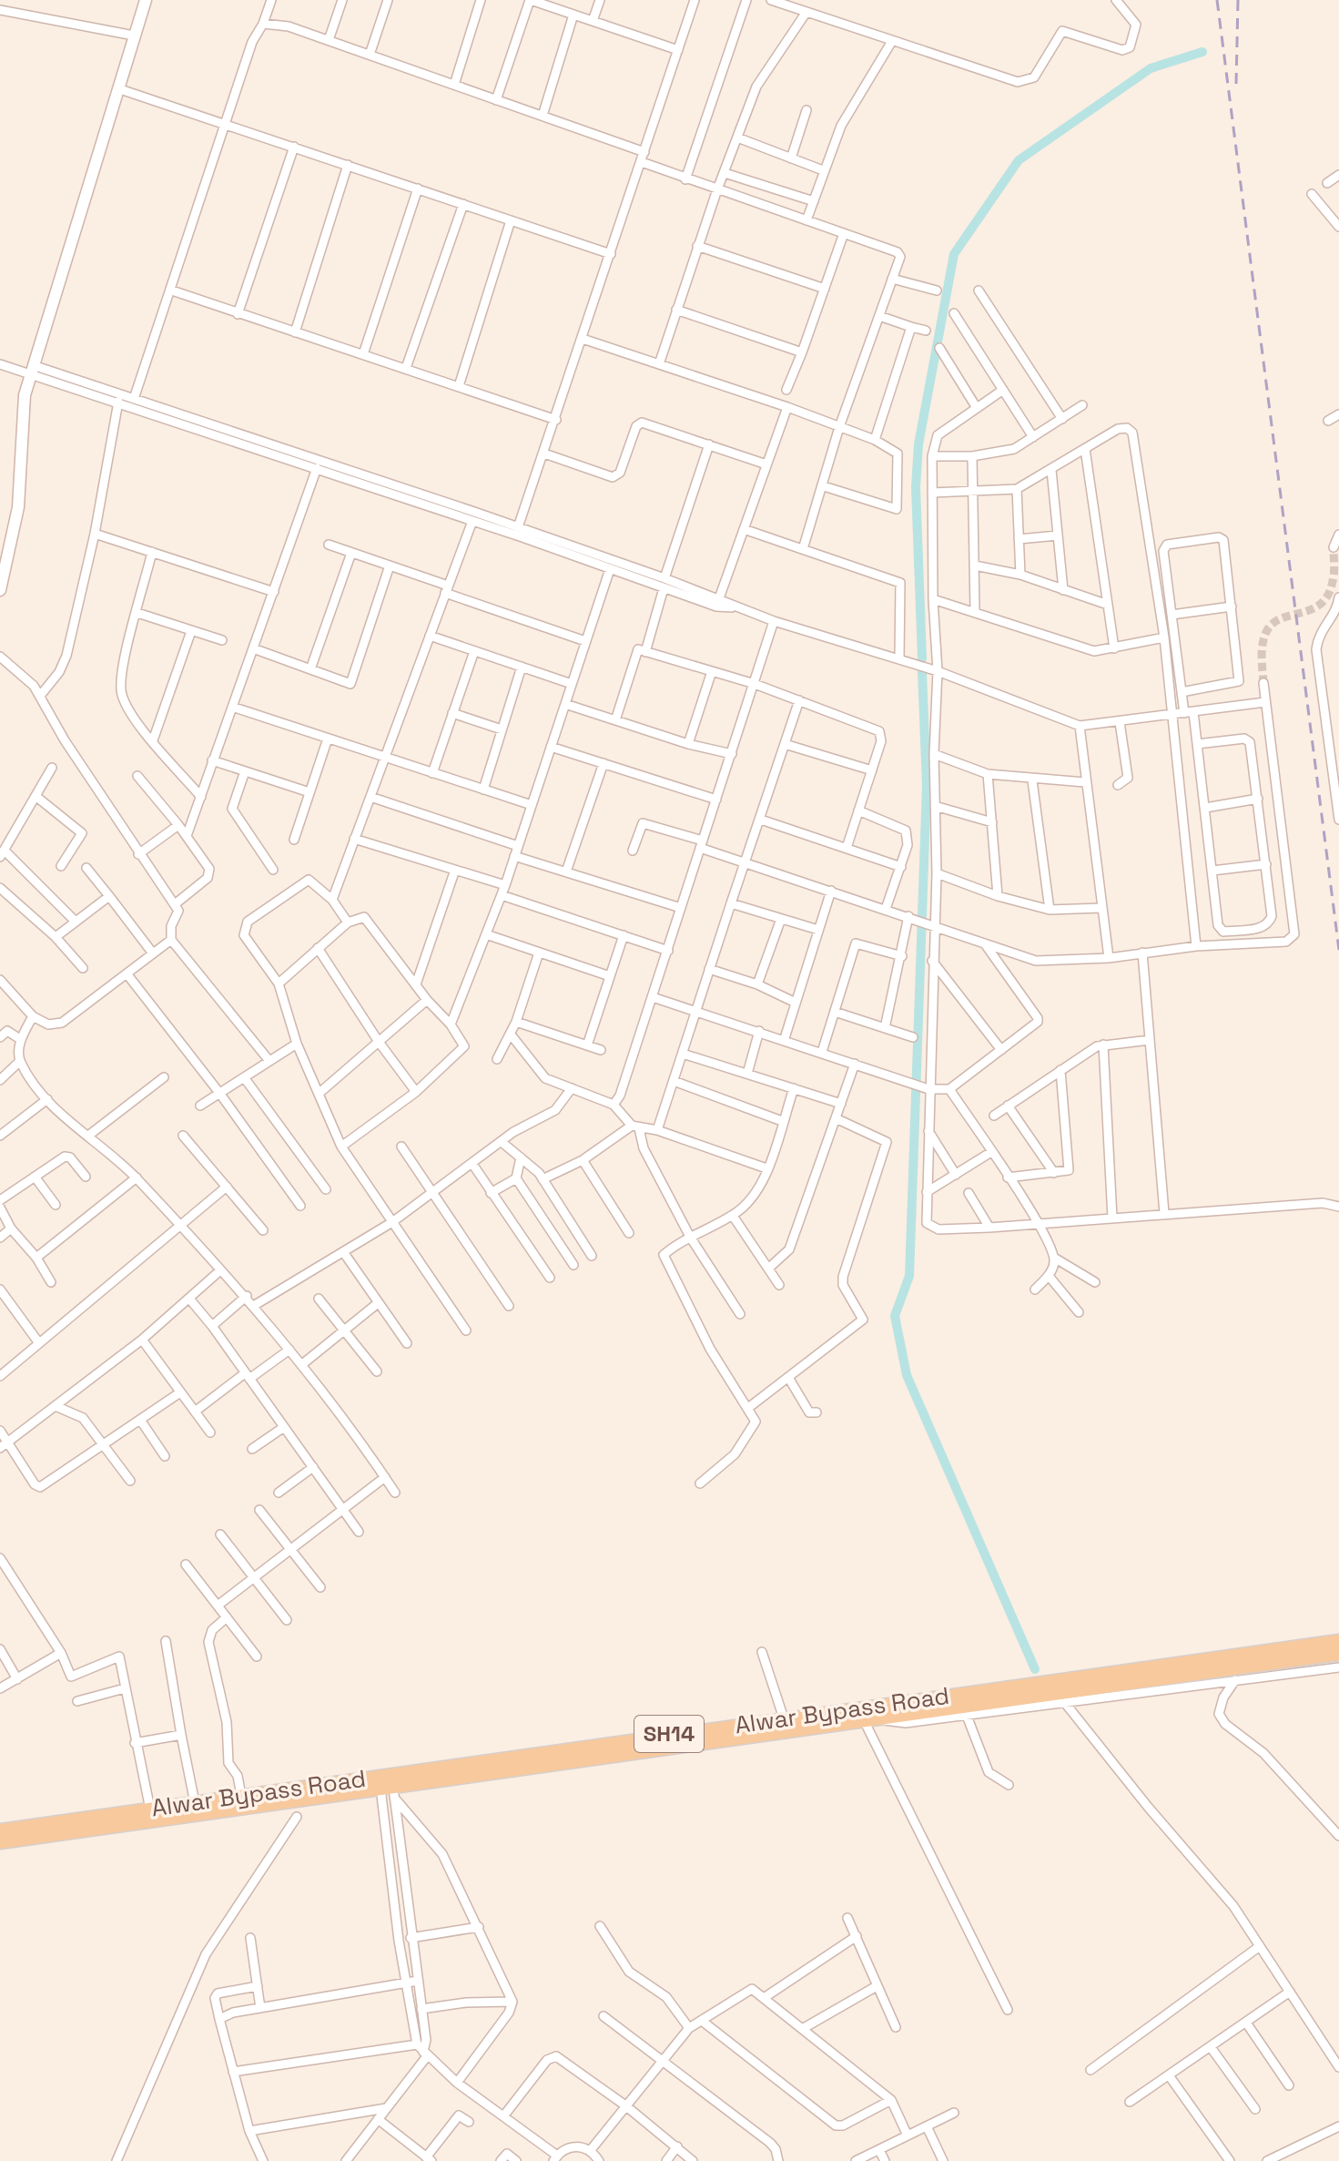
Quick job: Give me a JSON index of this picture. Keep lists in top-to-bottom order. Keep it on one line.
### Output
{"streets":{"main road":["Alwar Bypass Road","SH14"]}}
